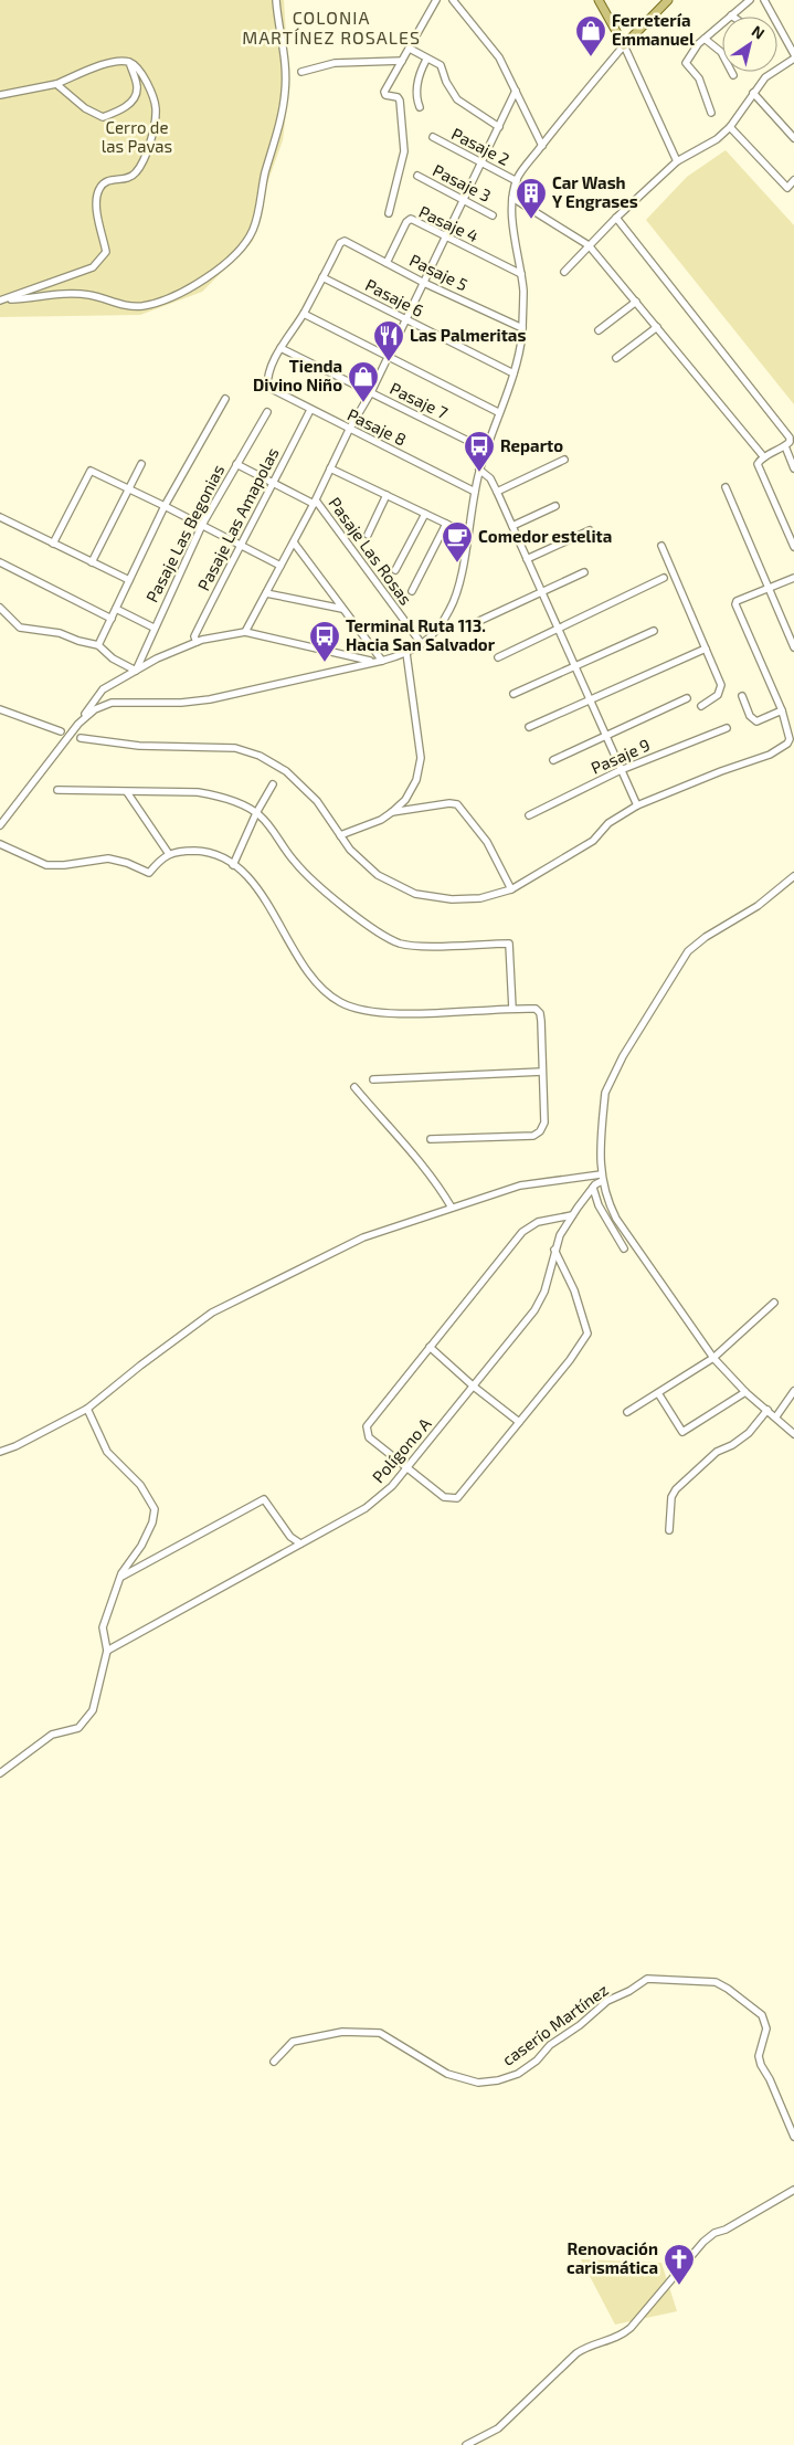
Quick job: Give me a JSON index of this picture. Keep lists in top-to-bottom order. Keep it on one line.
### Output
{"streets":{"street":["Pasaje 2","Pasaje 3","Pasaje 4","Pasaje 5","Pasaje 6","Pasaje 7","Pasaje 8","Pasaje Las Amapolas","Pasaje Las Begonias","Pasaje Las Rosas","Pasaje 9","Polígono A","caserío Martínez"]},"crossings":[["Pasaje 4","Pasaje 5"],["Pasaje 5","Pasaje 6"],["Pasaje 7","Pasaje 8"],["Pasaje 8","Pasaje Las Amapolas"]],"districts":["COLONIA MARTÍNEZ ROSALES"],"parks":["Cerro de las Pavas"],"places":{"shop":["Ferretería Emmanuel","Tienda Divino Niño"],"building":["Car Wash Y Engrases"],"restaurant":["Las Palmeritas"],"bus stop":["Reparto","Terminal Ruta 113. Hacia San Salvador"],"cafe":["Comedor estelita"],"church":["Renovación carismática"]},"north":"top right"}
